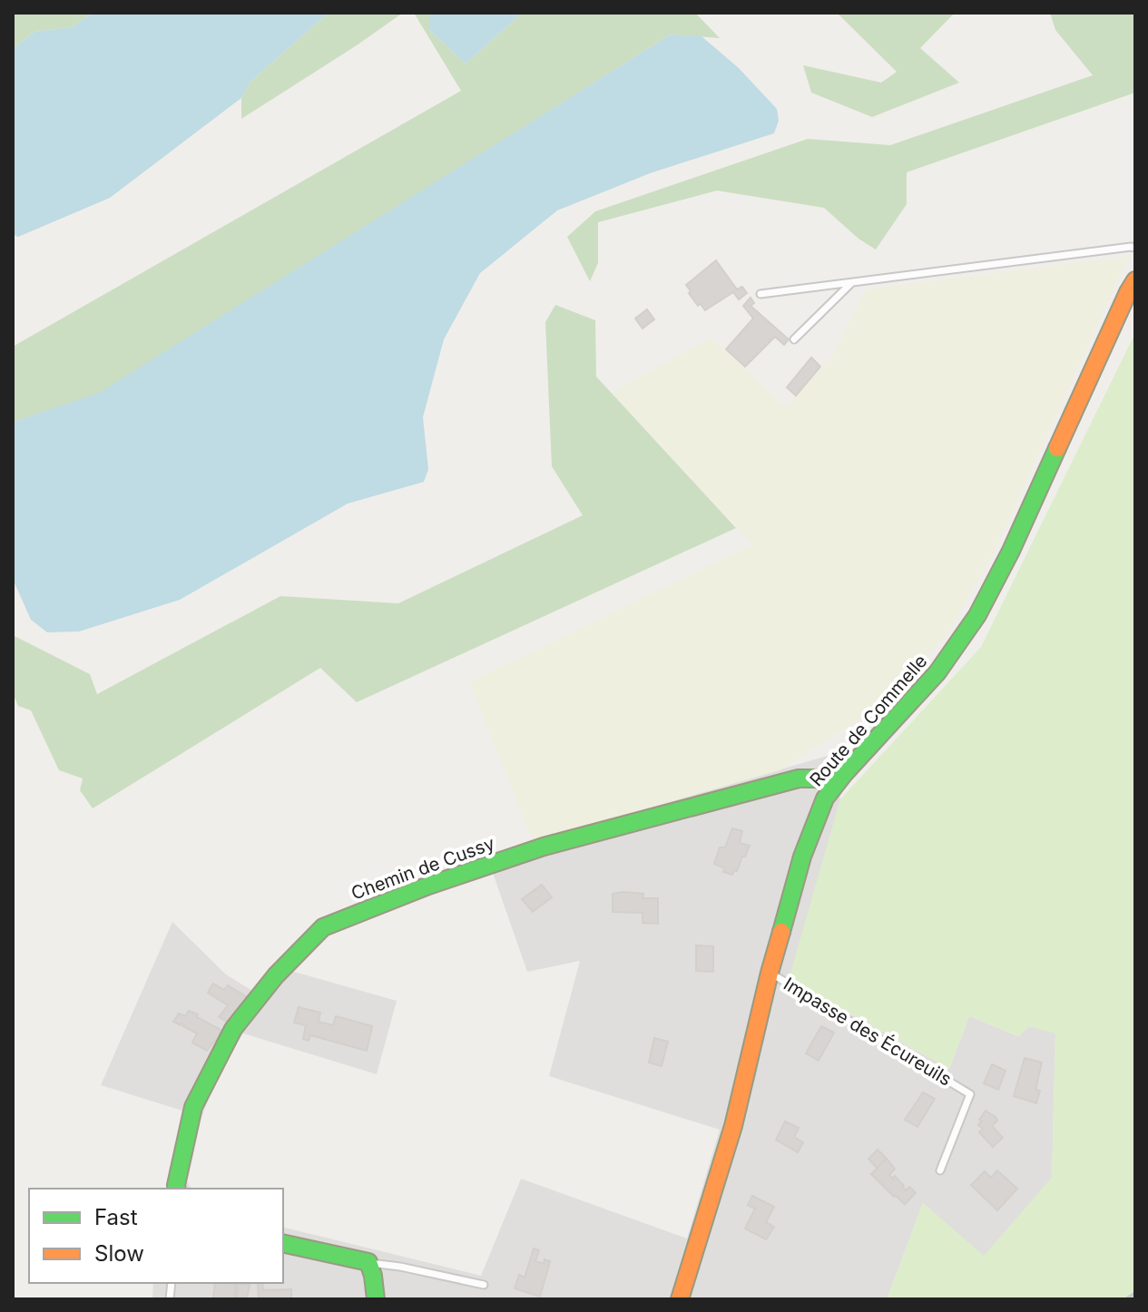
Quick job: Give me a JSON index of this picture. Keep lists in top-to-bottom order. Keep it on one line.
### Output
{"streets":{"street":["Route de Commelle","Chemin de Cussy"],"lane":["Impasse des Écureuils"]},"crossings":[["Route de Commelle","Chemin de Cussy"],["Route de Commelle","Impasse des Écureuils"]],"legend":["Fast","Slow"]}
